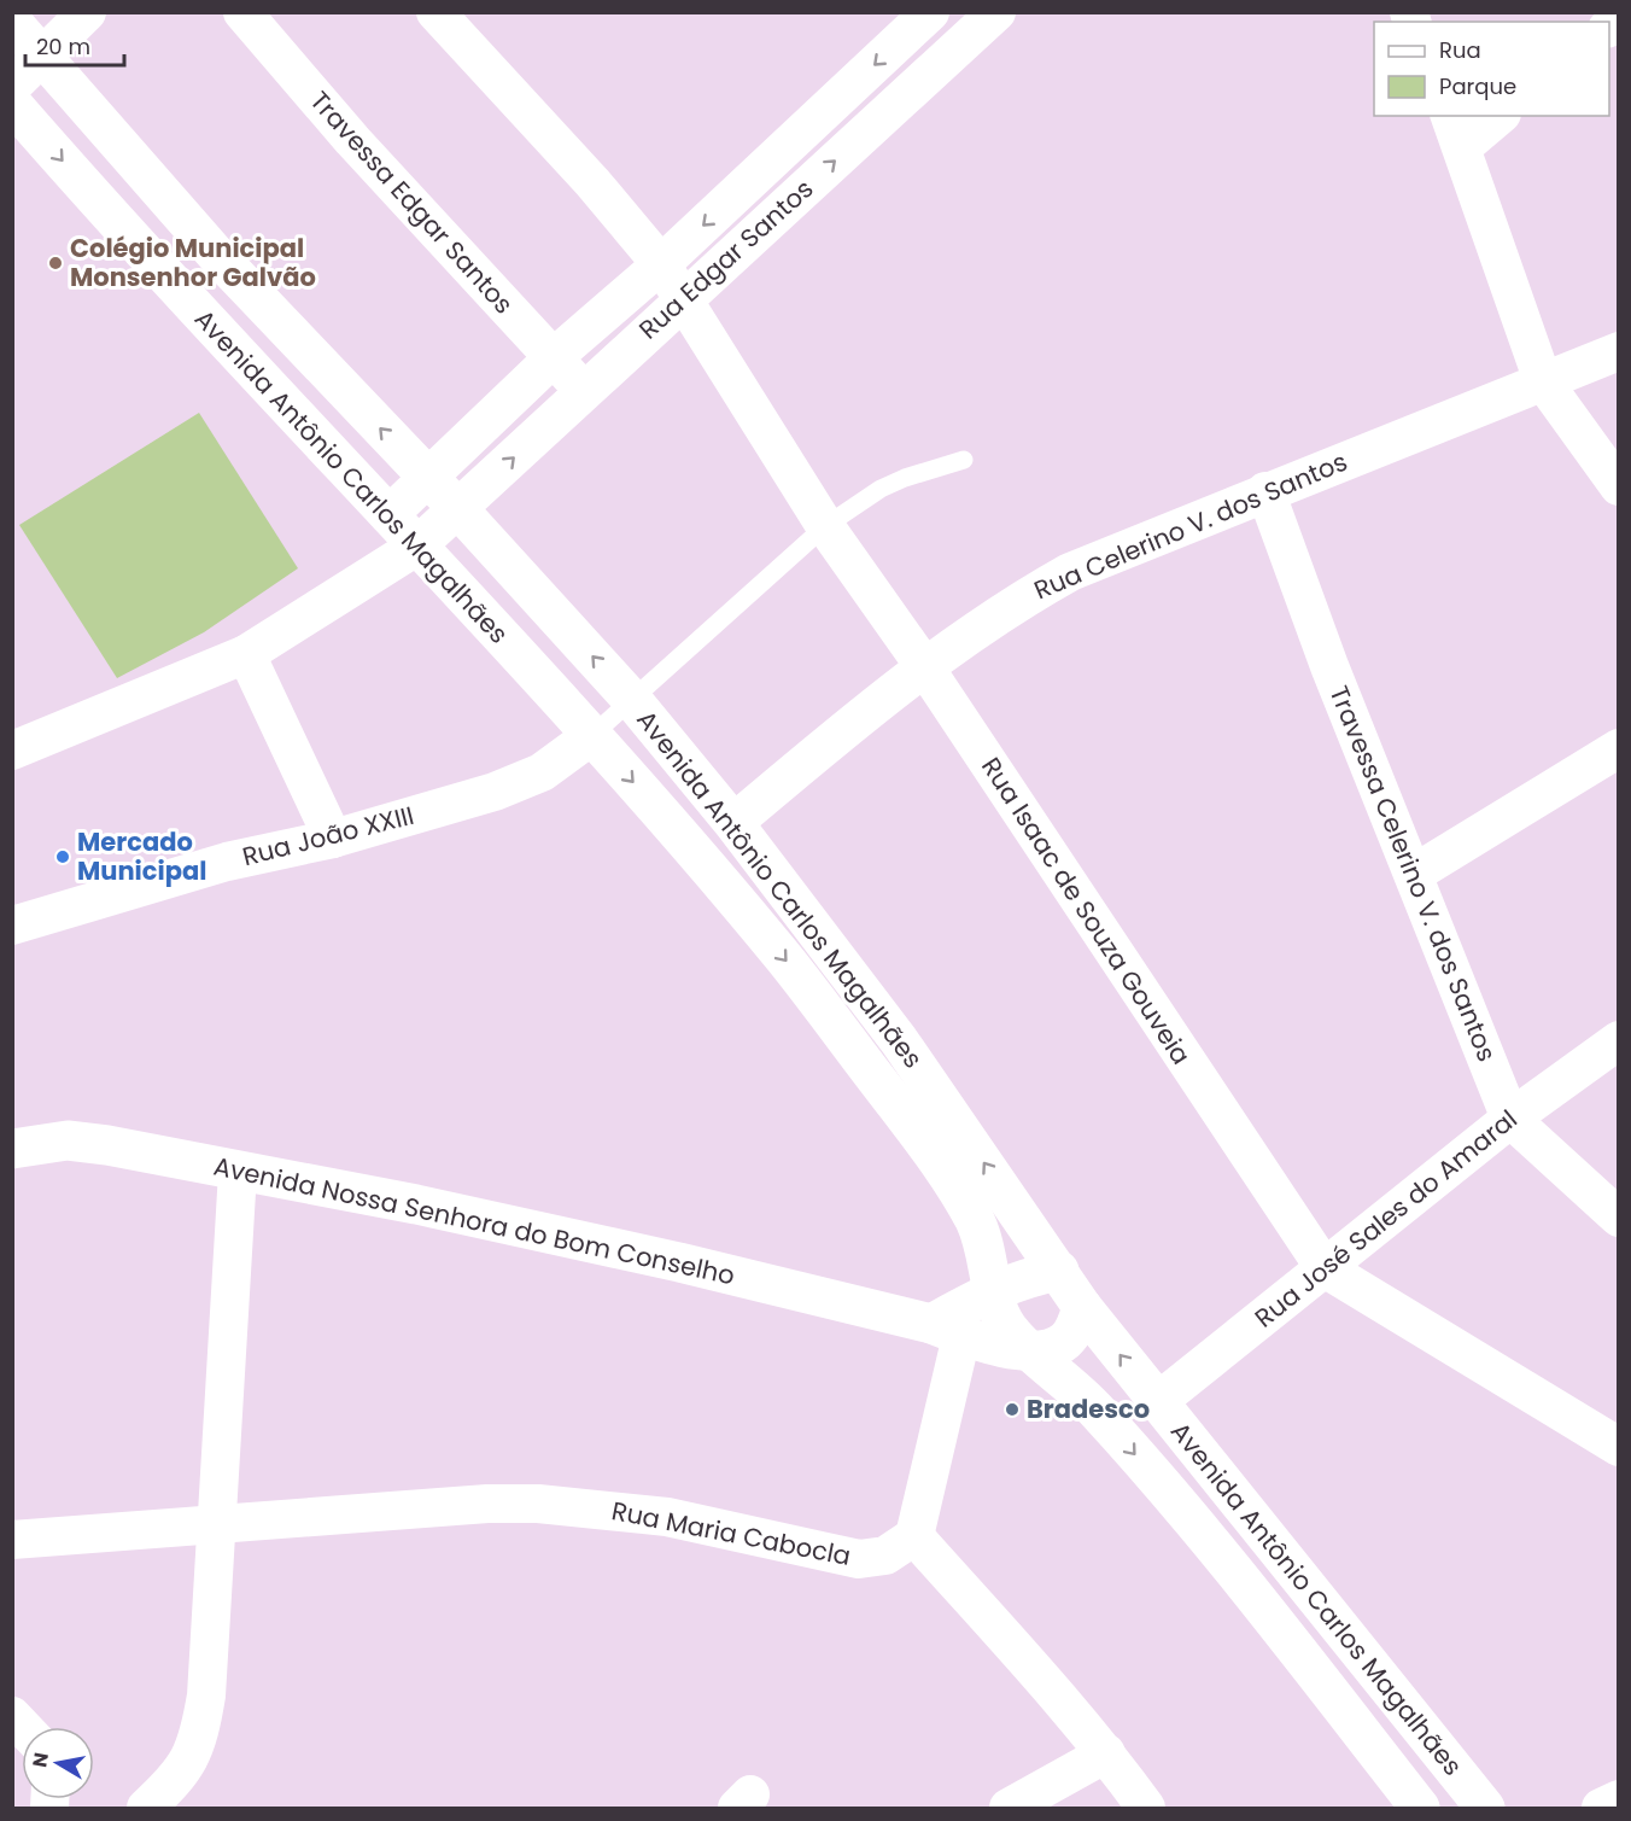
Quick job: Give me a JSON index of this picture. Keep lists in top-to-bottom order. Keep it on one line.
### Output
{"streets":{"main road":["Avenida Antônio Carlos Magalhães","Avenida Nossa Senhora do Bom Conselho"],"street":["Travessa Edgar Santos","Rua Edgar Santos","Rua Celerino V. dos Santos","Rua João XXIII","Travessa Celerino V. dos Santos","Rua Isaac de Souza Gouveia","Rua José Sales do Amaral","Rua Maria Cabocla"]},"crossings":[["Travessa Edgar Santos","Rua Edgar Santos"],["Rua Edgar Santos","Avenida Antônio Carlos Magalhães"],["Rua Edgar Santos","Rua Isaac de Souza Gouveia"],["Avenida Antônio Carlos Magalhães","Rua Celerino V. dos Santos"],["Avenida Antônio Carlos Magalhães","Rua João XXIII"],["Avenida Antônio Carlos Magalhães","Rua José Sales do Amaral"],["Avenida Antônio Carlos Magalhães","Avenida Nossa Senhora do Bom Conselho"],["Rua Celerino V. dos Santos","Travessa Celerino V. dos Santos"],["Rua Celerino V. dos Santos","Rua Isaac de Souza Gouveia"],["Travessa Celerino V. dos Santos","Rua José Sales do Amaral"],["Rua Isaac de Souza Gouveia","Rua José Sales do Amaral"]],"places":["Colégio Municipal Monsenhor Galvão","Mercado Municipal","Bradesco"],"legend":["Rua","Parque"],"scale_bar":"20 m","north":"left"}
